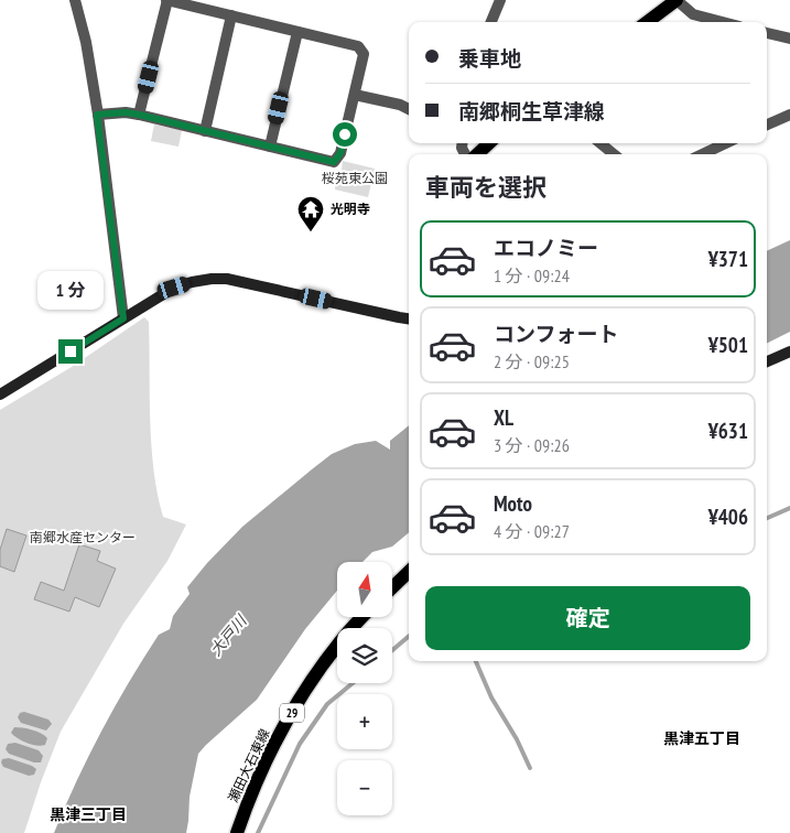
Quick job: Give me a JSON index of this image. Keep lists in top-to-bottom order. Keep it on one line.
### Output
{"streets":{"main road":["29","瀬田大石東線"]},"districts":["黒津五丁目","黒津三丁目"],"water":["大戸川"],"parks":["桜苑東公園","南郷水産センター"],"places":{"temple":["光明寺"]},"north":"top","page":{"banner":["乗車地","南郷桐生草津線"],"heading":"車両を選択","list":[{"name":"エコノミー","note":"1 分 · 09:24","value":"¥371"},{"name":"コンフォート","note":"2 分 · 09:25","value":"¥501"},{"name":"XL","note":"3 分 · 09:26","value":"¥631"},{"name":"Moto","note":"4 分 · 09:27","value":"¥406"}],"bubble":"1 分","map_buttons":["+","−"],"buttons":"確定"}}
